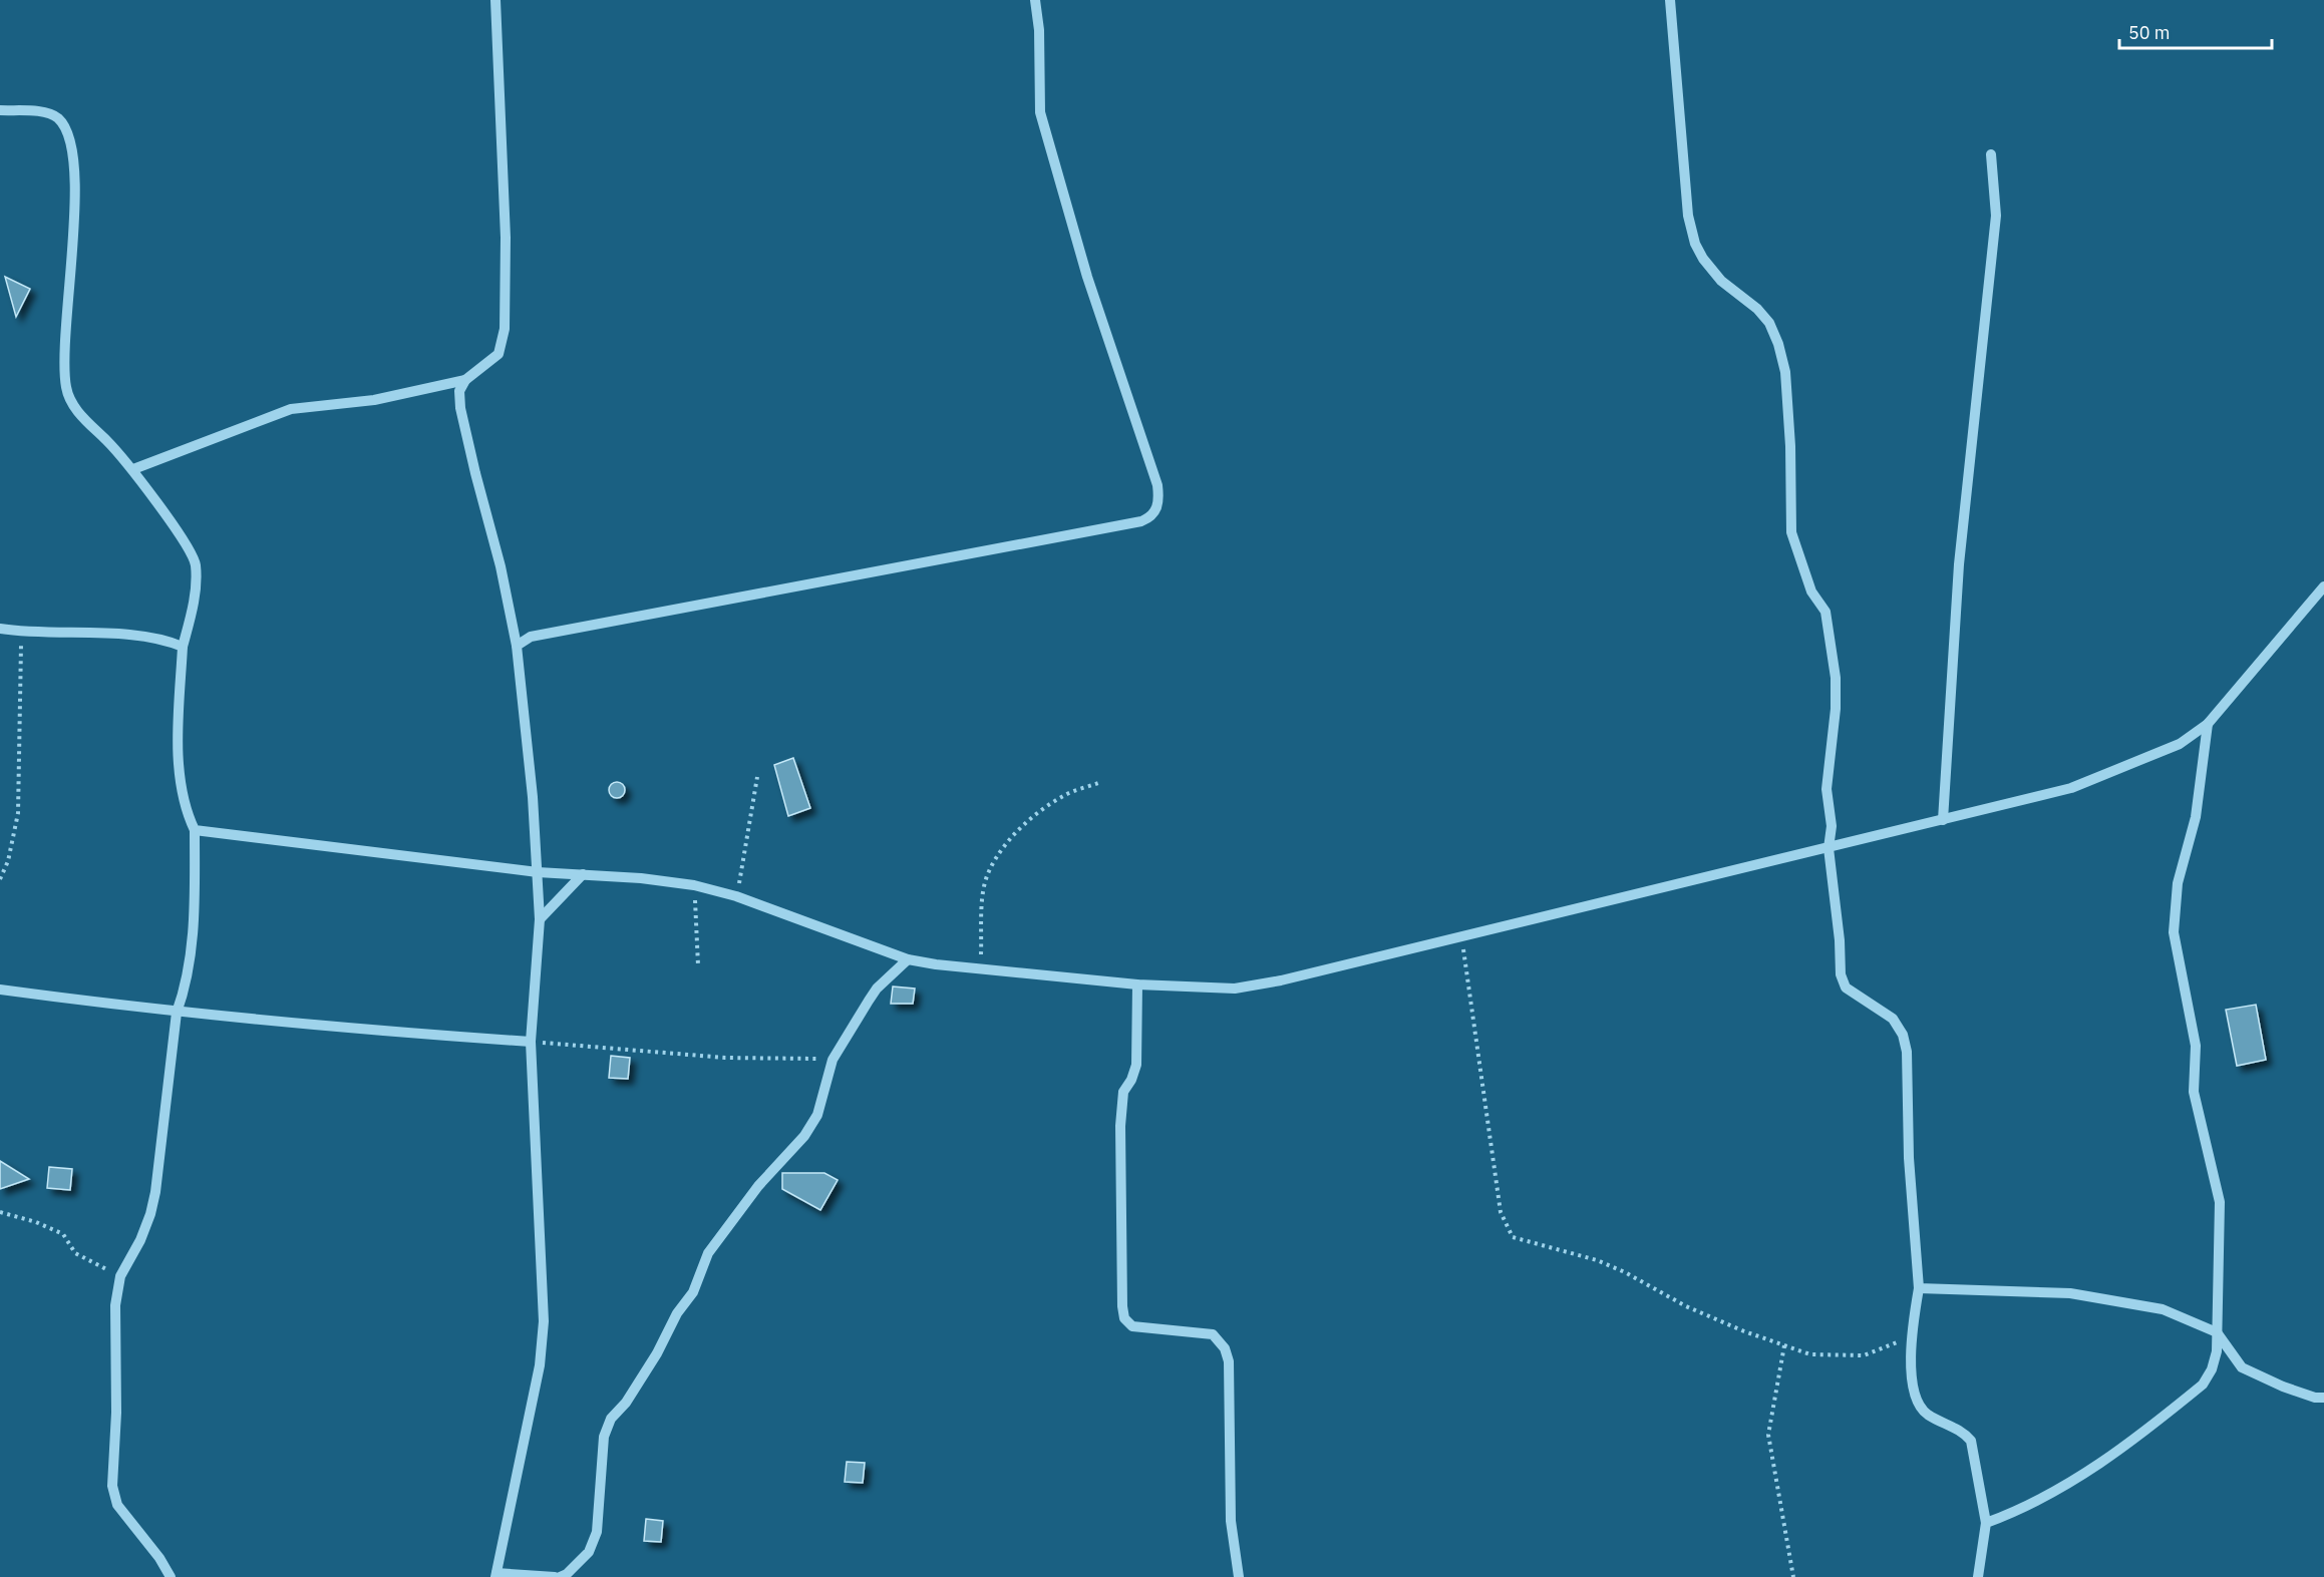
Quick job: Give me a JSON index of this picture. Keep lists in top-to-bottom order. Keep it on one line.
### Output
{"scale_bar":"50 m"}
